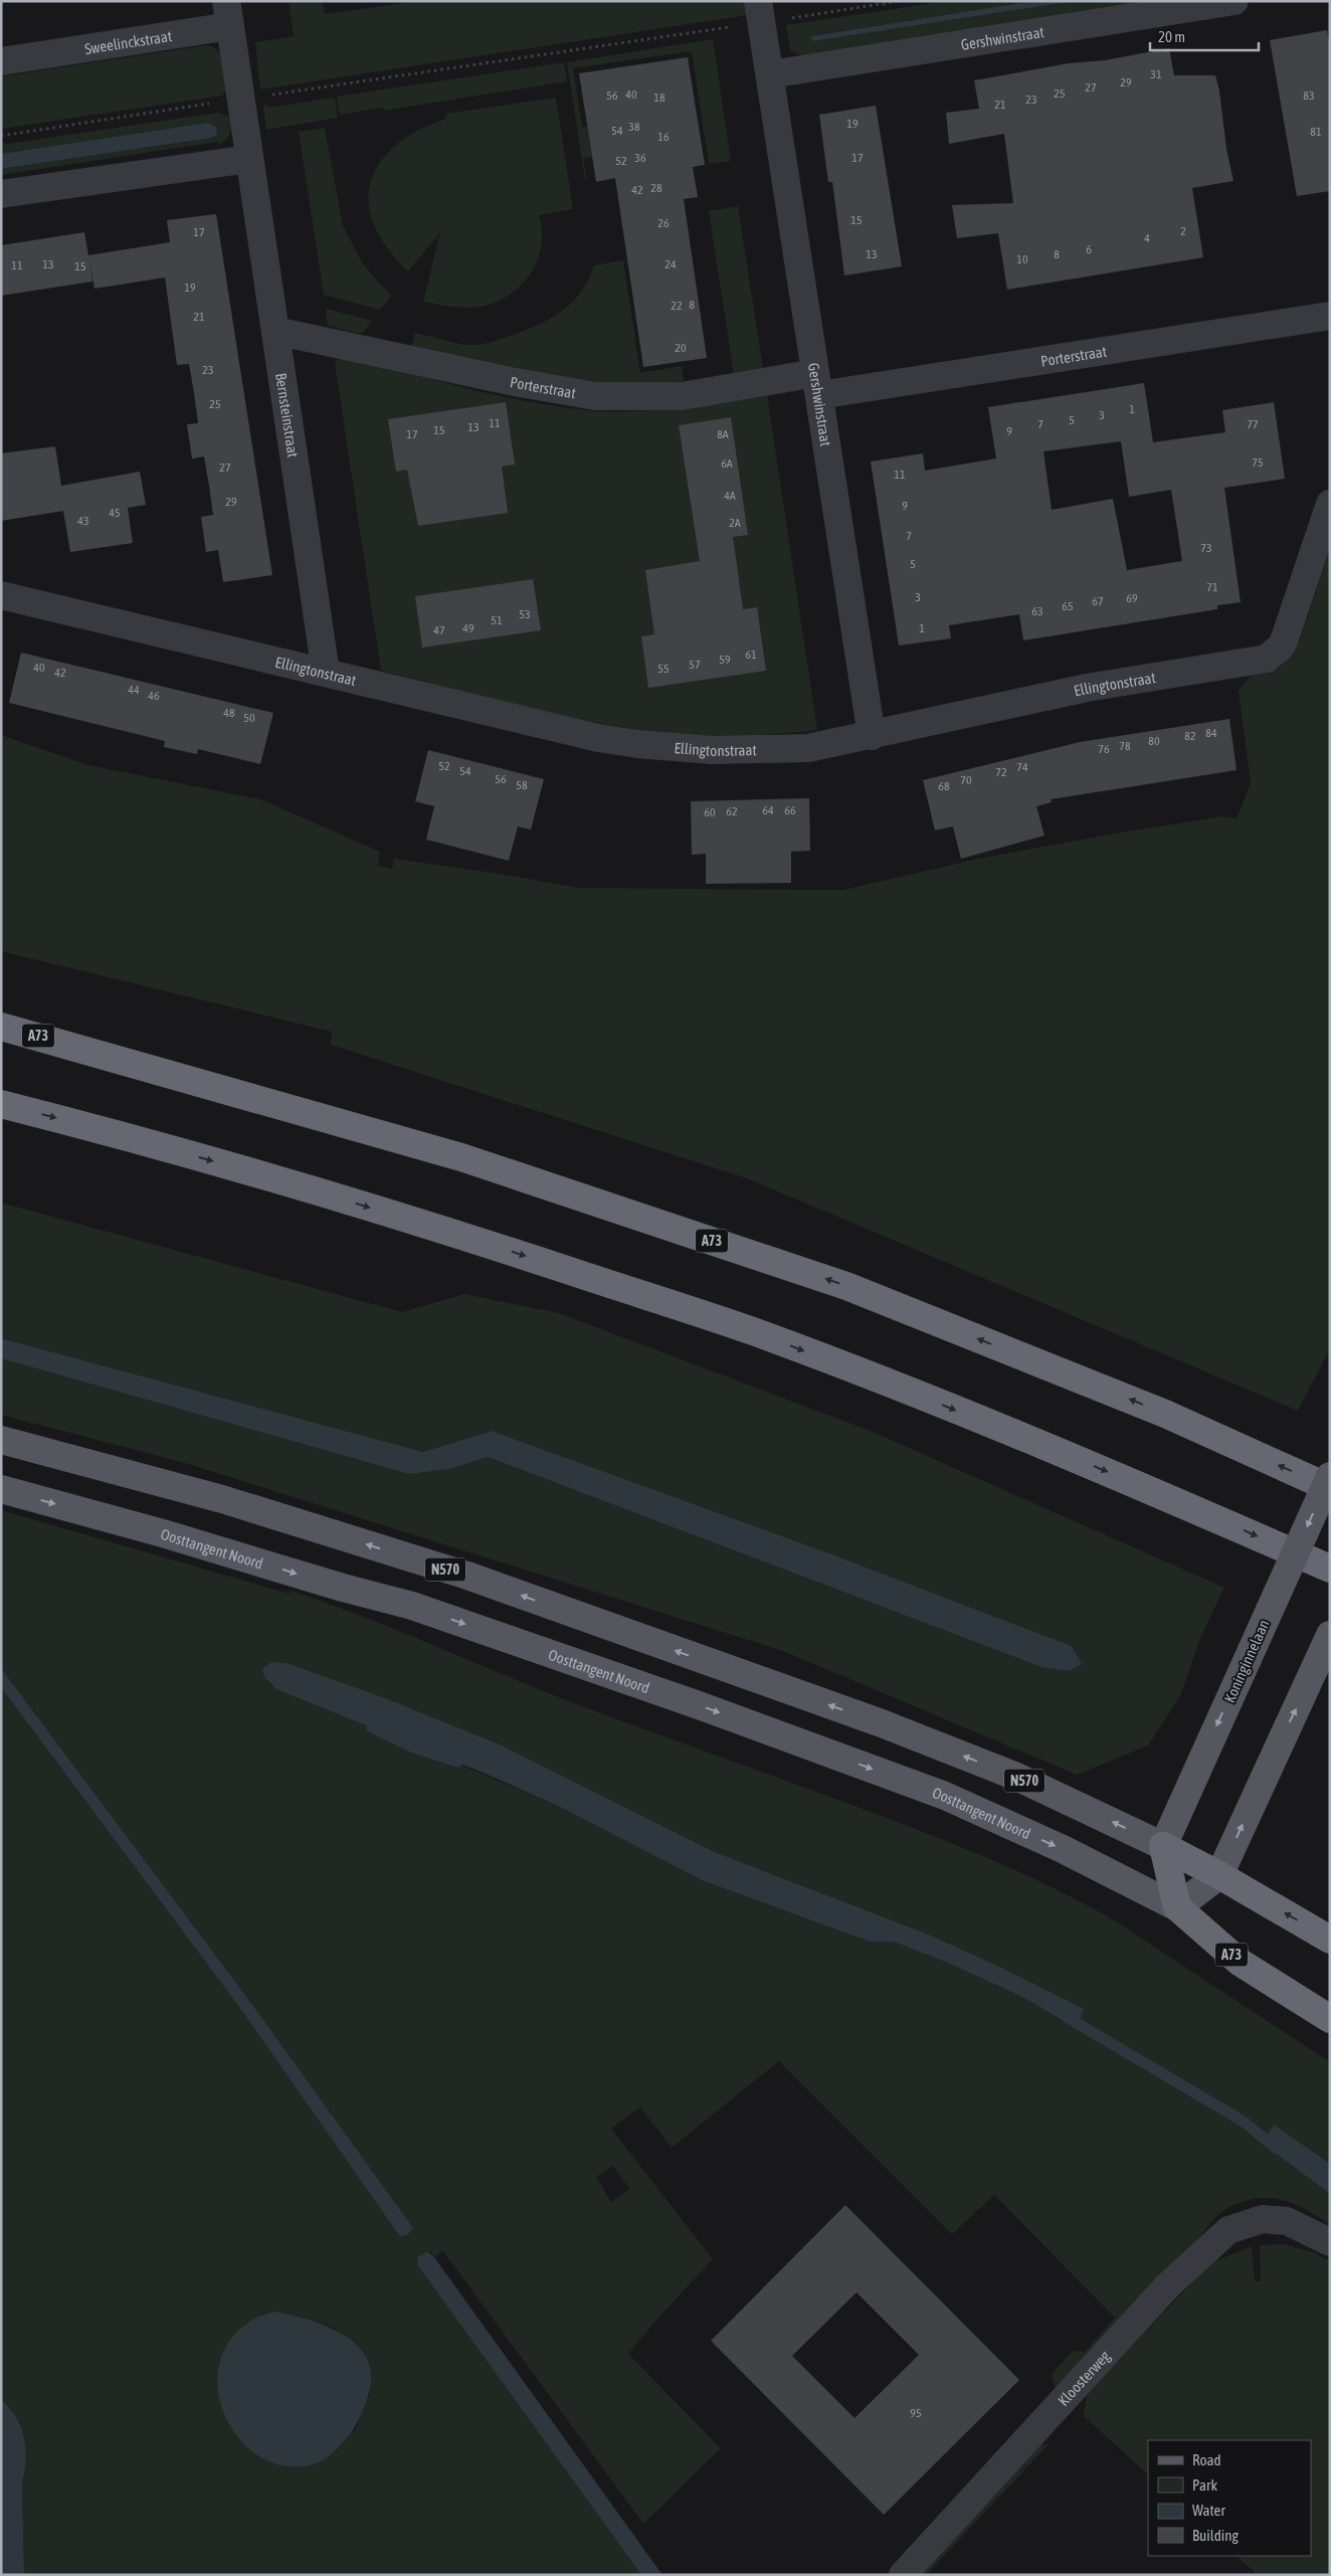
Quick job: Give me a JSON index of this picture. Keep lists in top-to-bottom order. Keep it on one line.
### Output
{"streets":{"highway":["A73"],"main road":["Oosttangent Noord","N570","Koninginnelaan"],"street":["Gershwinstraat","Sweelinckstraat","Porterstraat","Bernsteinstraat","Ellingtonstraat","Kloosterweg"]},"crossings":[["Gershwinstraat","Porterstraat"],["Gershwinstraat","Ellingtonstraat"],["Sweelinckstraat","Bernsteinstraat"],["Porterstraat","Bernsteinstraat"],["Bernsteinstraat","Ellingtonstraat"],["A73","Oosttangent Noord"],["N570","Koninginnelaan"]],"house_numbers":["31","29","27","25","40","56","83","18","23","21","19","38","54","81","16","36","17","52","28","42","15","26","2","17","4","6","13","8","10","13","24","11","15","19","8","22","21","20","23","25","1","3","5","11","7","77","13","15","9","17","8A","75","6A","27","11","4A","29","9","45","43","2A","7","73","5","71","3","69","67","65","63","53","51","49","1","47","61","59","57","40","55","42","44","46","48","50","84","82","80","78","76","52","74","54","72","56","70","58","68","64","66","62","60","95"],"legend":["Road","Park","Water","Building"],"scale_bar":"20 m"}
